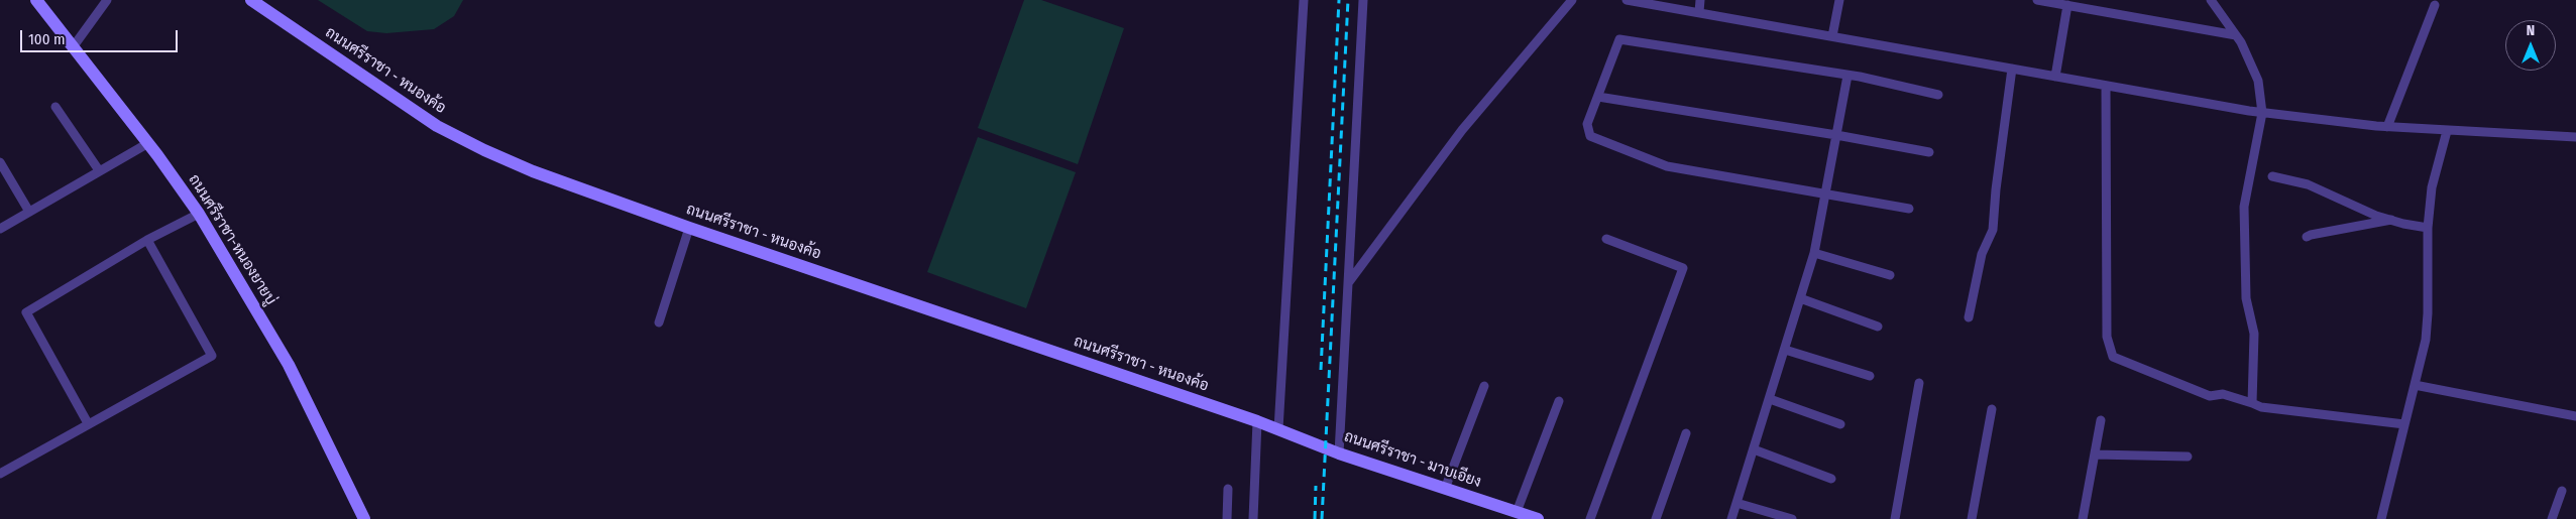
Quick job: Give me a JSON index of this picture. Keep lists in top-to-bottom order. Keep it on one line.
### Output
{"streets":{"main road":["ถนนศรีราชา - หนองค้อ","ถนนศรีราชา-หนองยายบู่","ถนนศรีราชา - มาบเอียง"]},"crossings":[["ถนนศรีราชา - หนองค้อ","ถนนศรีราชา - มาบเอียง"]],"scale_bar":"100 m","north":"top"}
